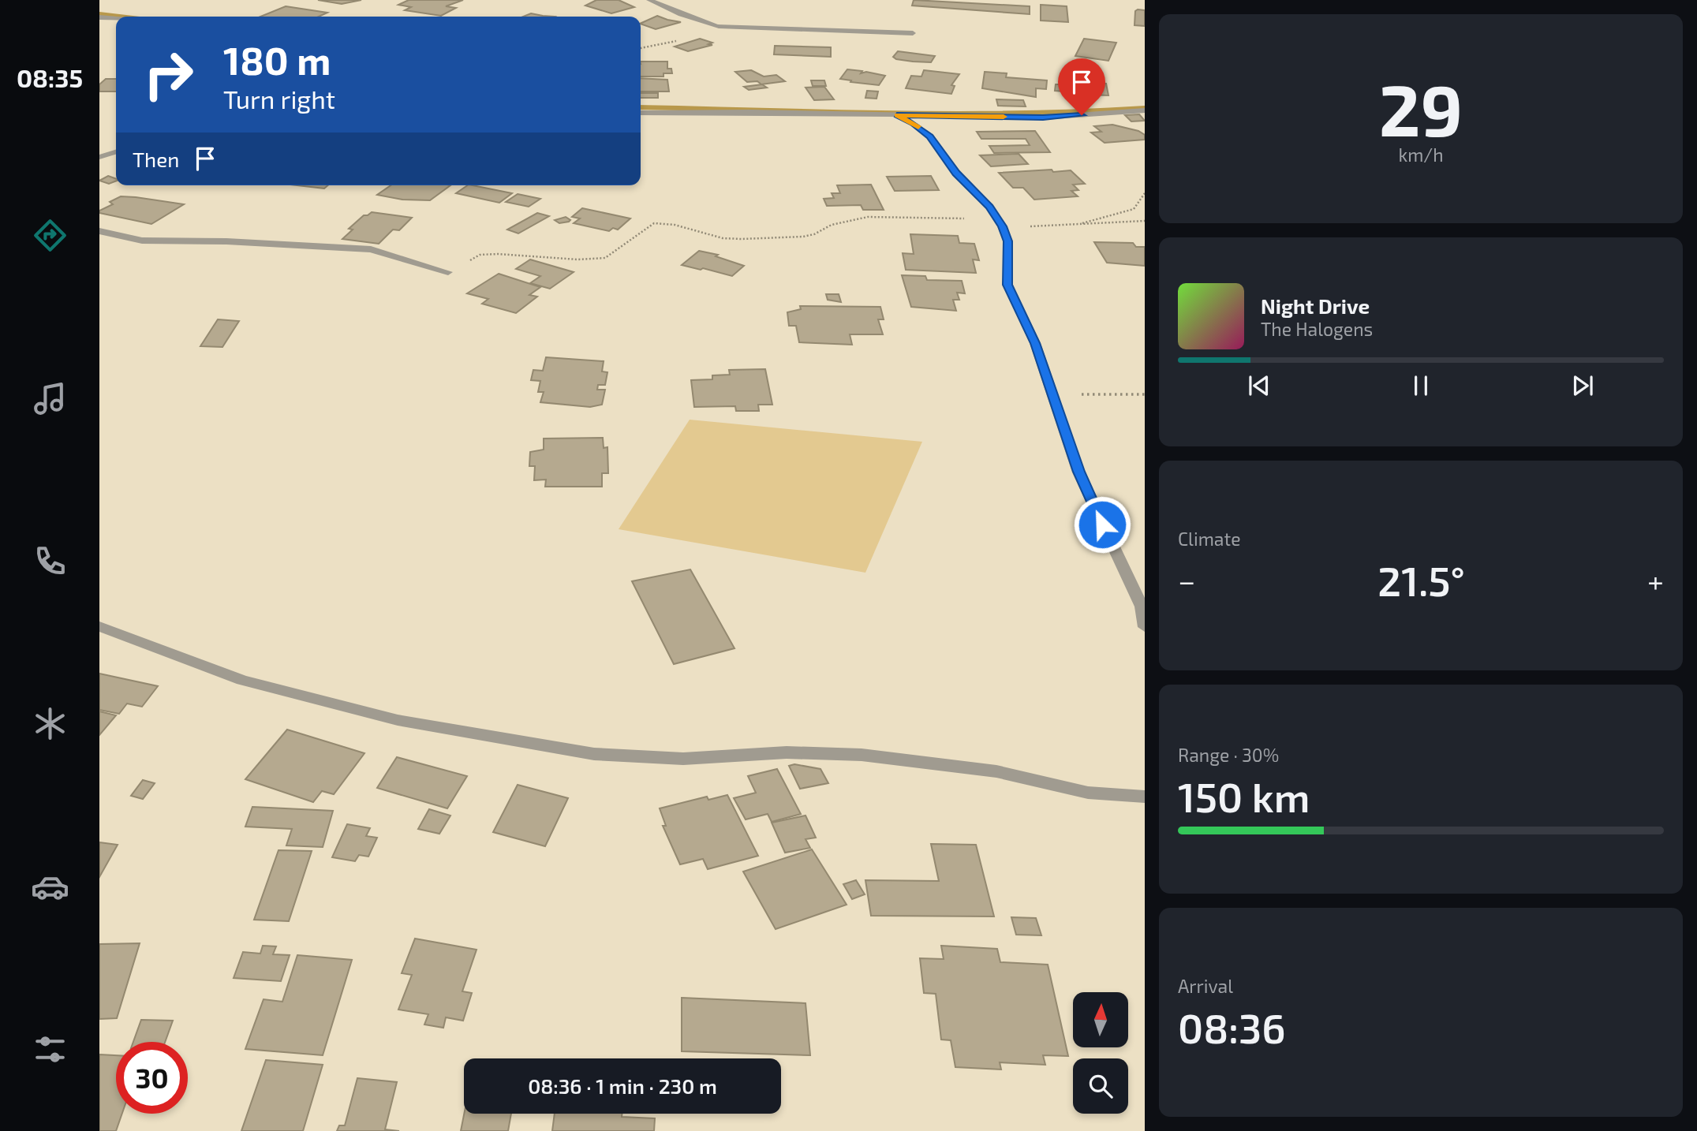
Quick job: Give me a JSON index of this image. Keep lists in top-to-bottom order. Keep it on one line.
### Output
{"north":"top","page":{"tabs":"08:35","tile":[["29","km/h"],"Climate",["Range · 30%","150 km"],["Arrival","08:36"]],"turn":["180 m","Turn right"],"then":"Then","song":["Night Drive","The Halogens"],"heat":["−","21.5°","+"],"limit":"30","trip":"08:36 · 1 min · 230 m"}}
